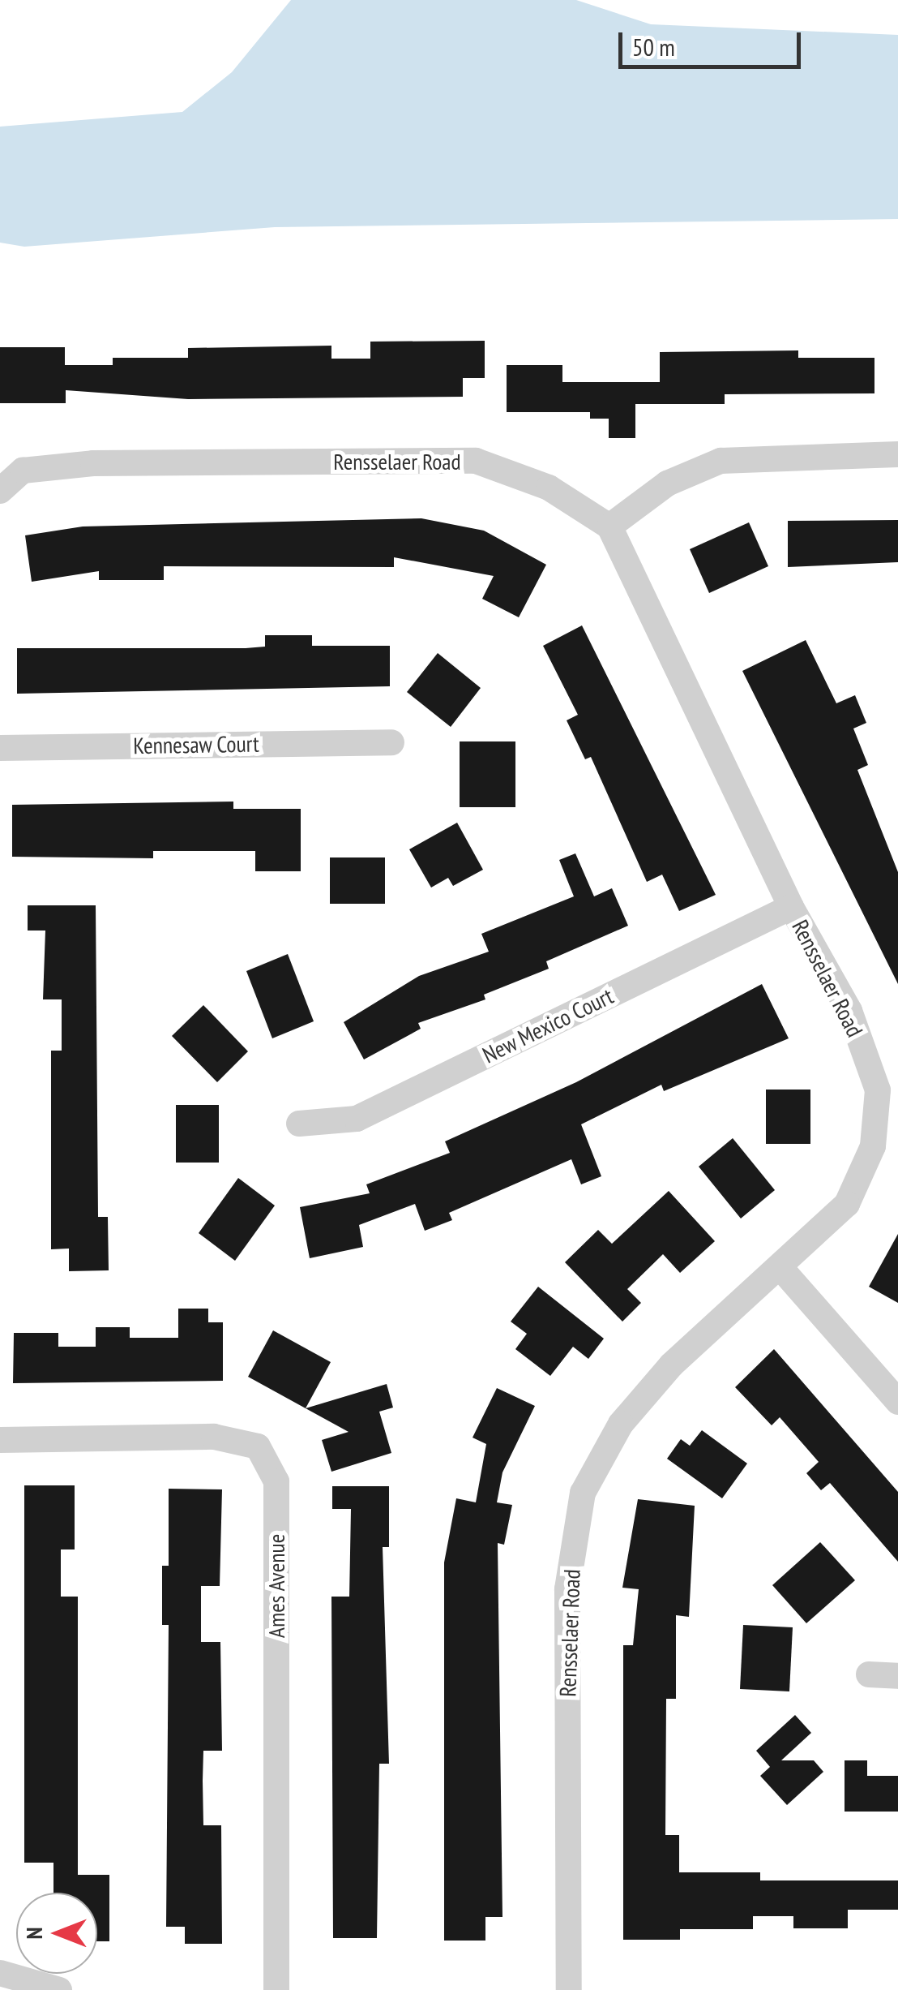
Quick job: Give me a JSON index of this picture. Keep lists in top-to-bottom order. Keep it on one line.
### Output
{"streets":{"street":["Rensselaer Road","Kennesaw Court","New Mexico Court","Ames Avenue"]},"crossings":[["Rensselaer Road","New Mexico Court"]],"scale_bar":"50 m","north":"left"}
